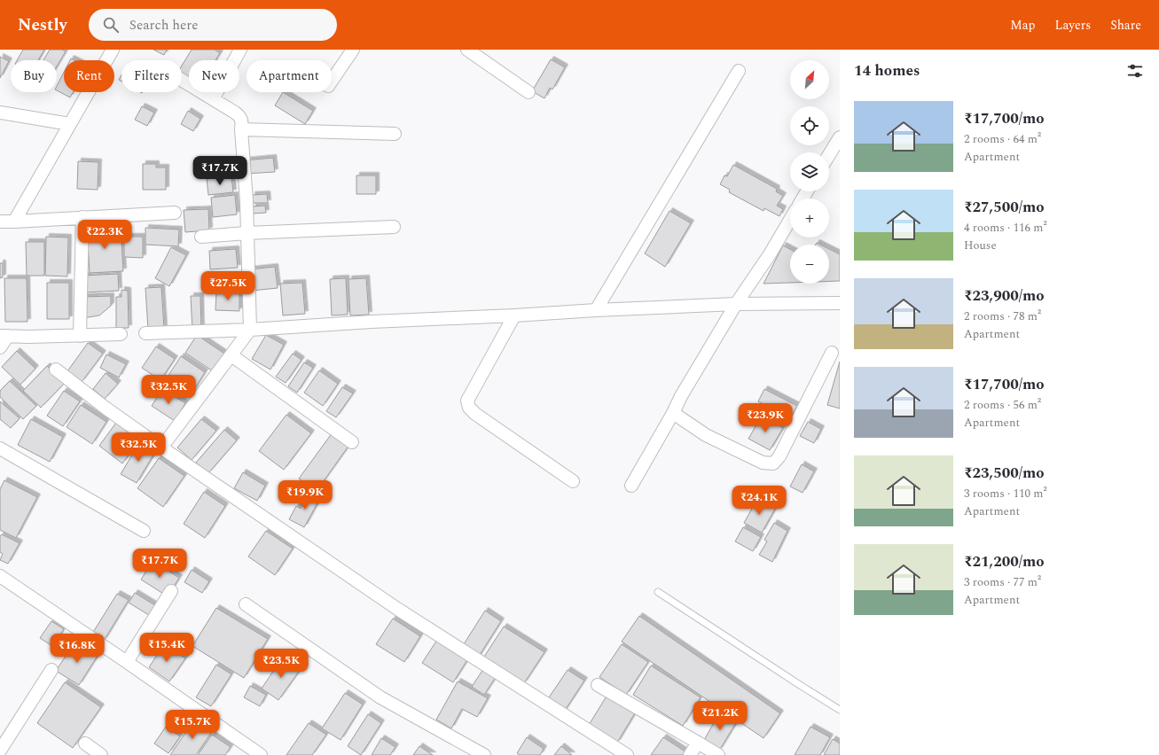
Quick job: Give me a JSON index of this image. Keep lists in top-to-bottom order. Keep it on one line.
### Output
{"north":"top right","page":{"header":"Nestly","search":"Search here","nav":["Map","Layers","Share"],"heading":"14 homes","map_buttons":["+","−"],"chip":["Buy","Rent","Filters","New","Apartment"],"list":[{"name":"₹17,700/mo","note":"2 rooms · 64 m² · Apartment"},{"name":"₹27,500/mo","note":"4 rooms · 116 m² · House"},{"name":"₹23,900/mo","note":"2 rooms · 78 m² · Apartment"},{"name":"₹17,700/mo","note":"2 rooms · 56 m² · Apartment"},{"name":"₹23,500/mo","note":"3 rooms · 110 m² · Apartment"},{"name":"₹21,200/mo","note":"3 rooms · 77 m² · Apartment"}],"price":["₹17.7K","₹22.3K","₹27.5K","₹32.5K","₹23.9K","₹32.5K","₹19.9K","₹24.1K","₹17.7K","₹15.4K","₹16.8K","₹23.5K","₹21.2K","₹15.7K"]}}
